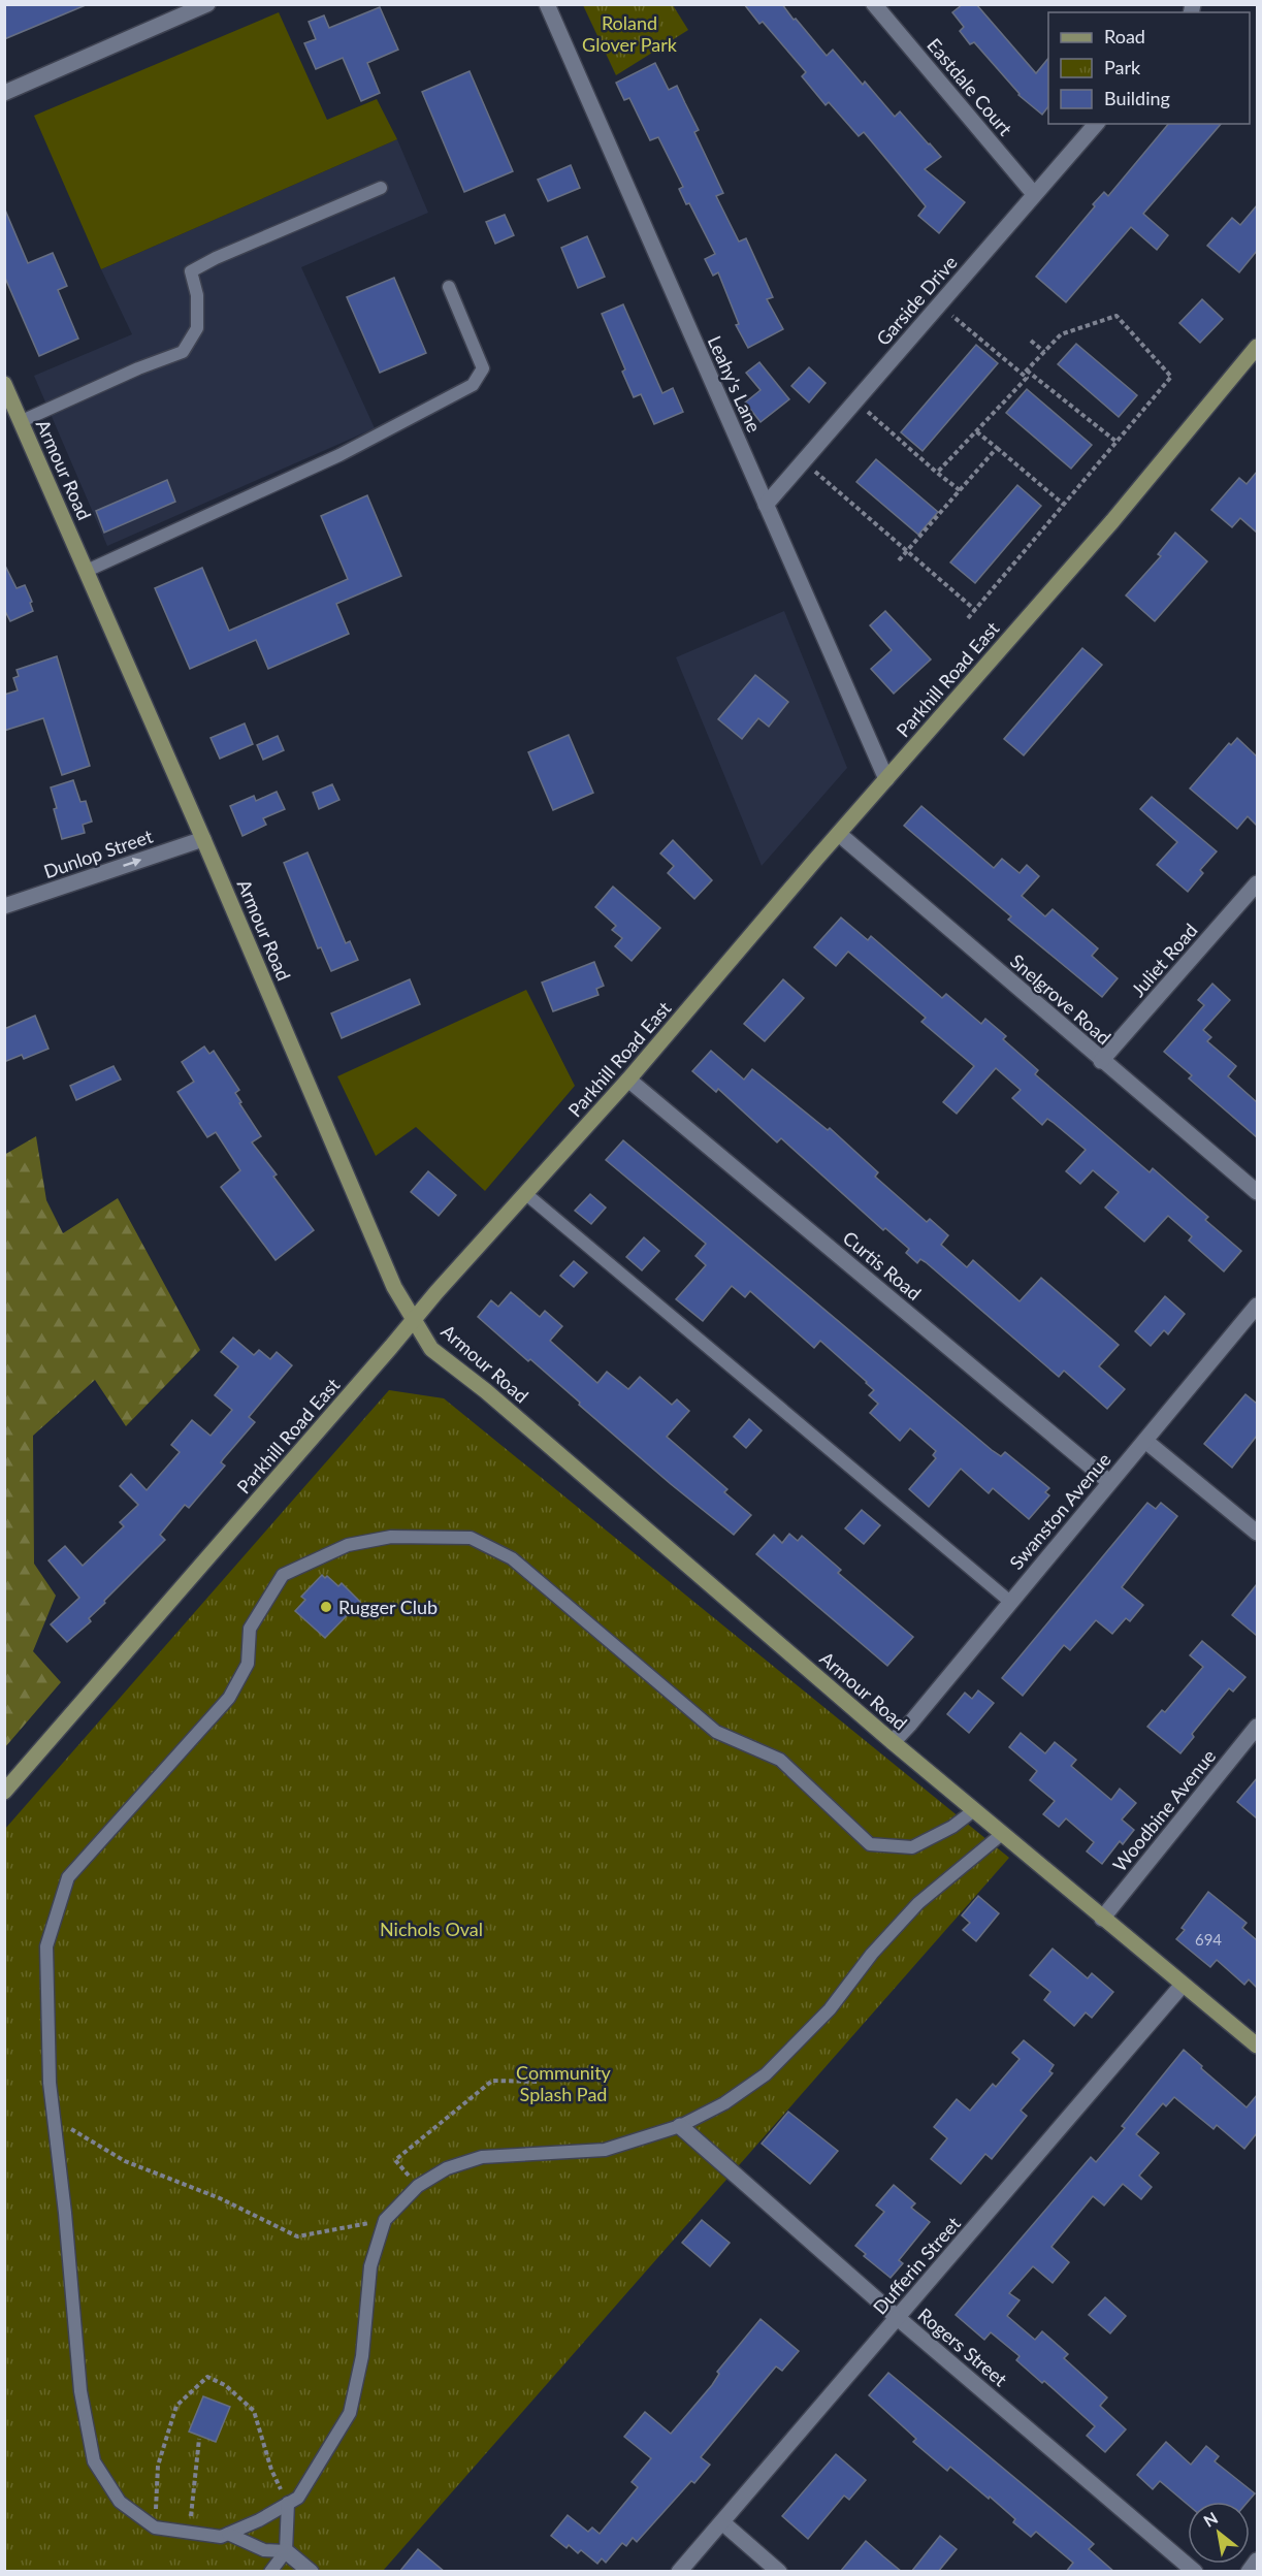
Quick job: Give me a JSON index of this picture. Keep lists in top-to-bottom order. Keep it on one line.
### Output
{"streets":{"main road":["Armour Road","Parkhill Road East"],"street":["Eastdale Court","Garside Drive","Leahy's Lane","Dunlop Street","Juliet Road","Snelgrove Road","Curtis Road","Swanston Avenue","Woodbine Avenue","Dufferin Street","Rogers Street"]},"crossings":[["Eastdale Court","Garside Drive"],["Garside Drive","Leahy's Lane"],["Leahy's Lane","Parkhill Road East"],["Armour Road","Parkhill Road East"],["Armour Road","Dunlop Street"],["Armour Road","Swanston Avenue"],["Armour Road","Woodbine Avenue"],["Armour Road","Dufferin Street"],["Parkhill Road East","Snelgrove Road"],["Parkhill Road East","Curtis Road"],["Juliet Road","Snelgrove Road"],["Curtis Road","Swanston Avenue"],["Dufferin Street","Rogers Street"]],"one_way":["Dunlop Street"],"parks":["Roland Glover Park","Nichols Oval","Community Splash Pad"],"places":["Rugger Club"],"house_numbers":["694"],"legend":["Road","Park","Building"],"north":"top left"}
